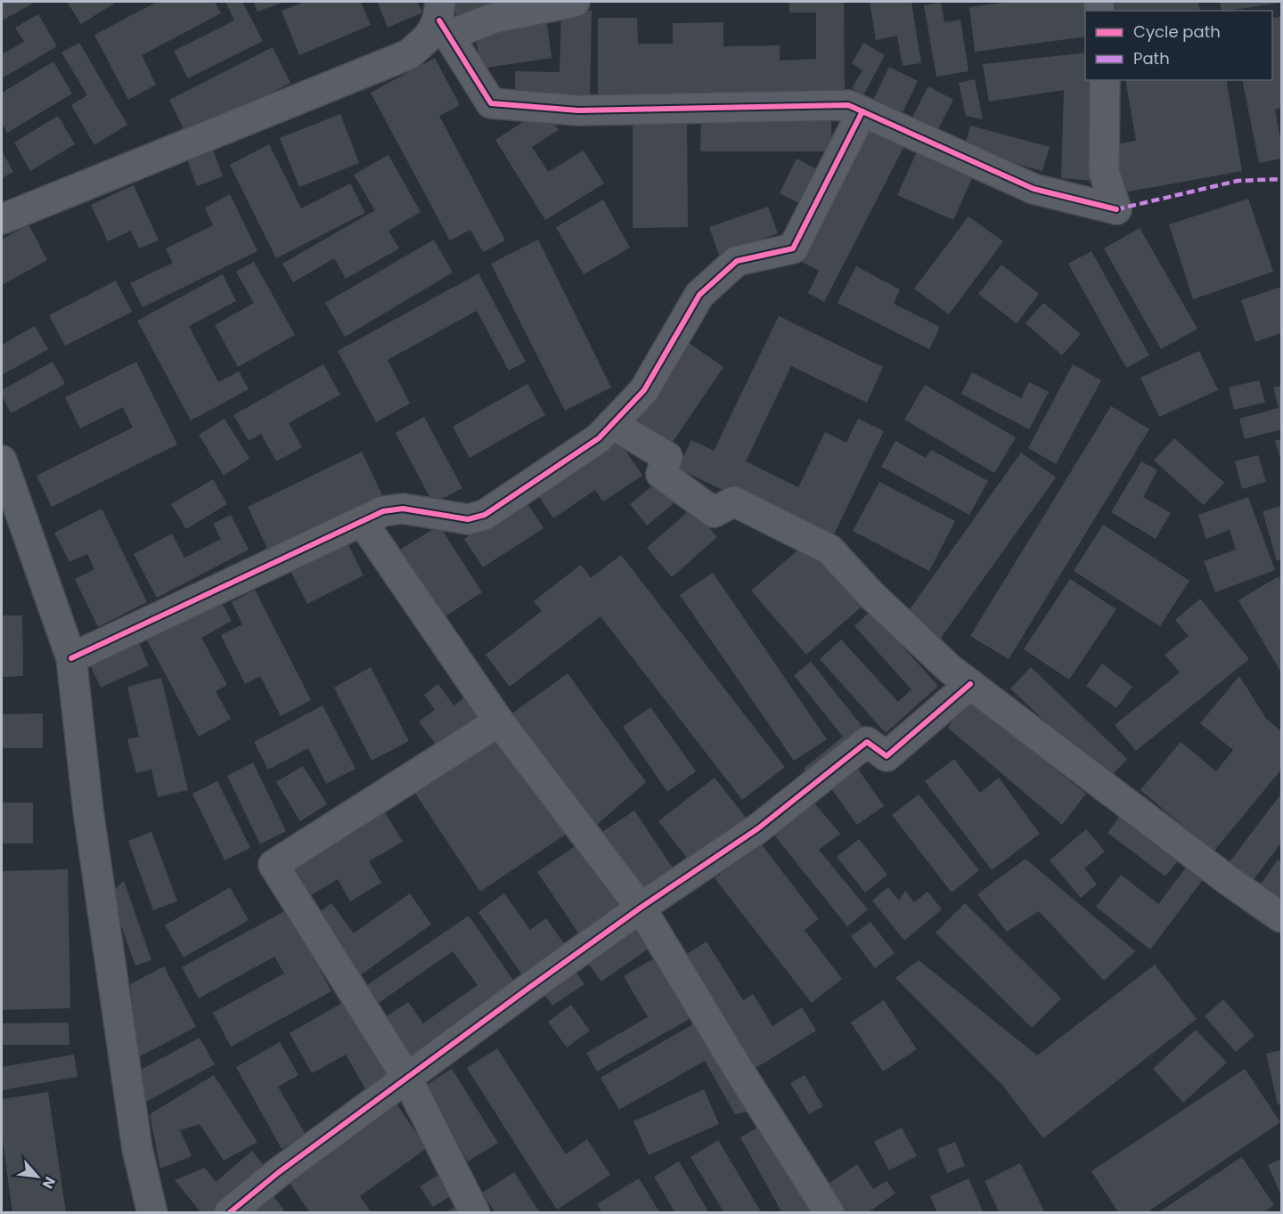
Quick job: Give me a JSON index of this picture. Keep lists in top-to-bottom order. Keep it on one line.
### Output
{"legend":["Cycle path","Path"],"north":"bottom right"}
